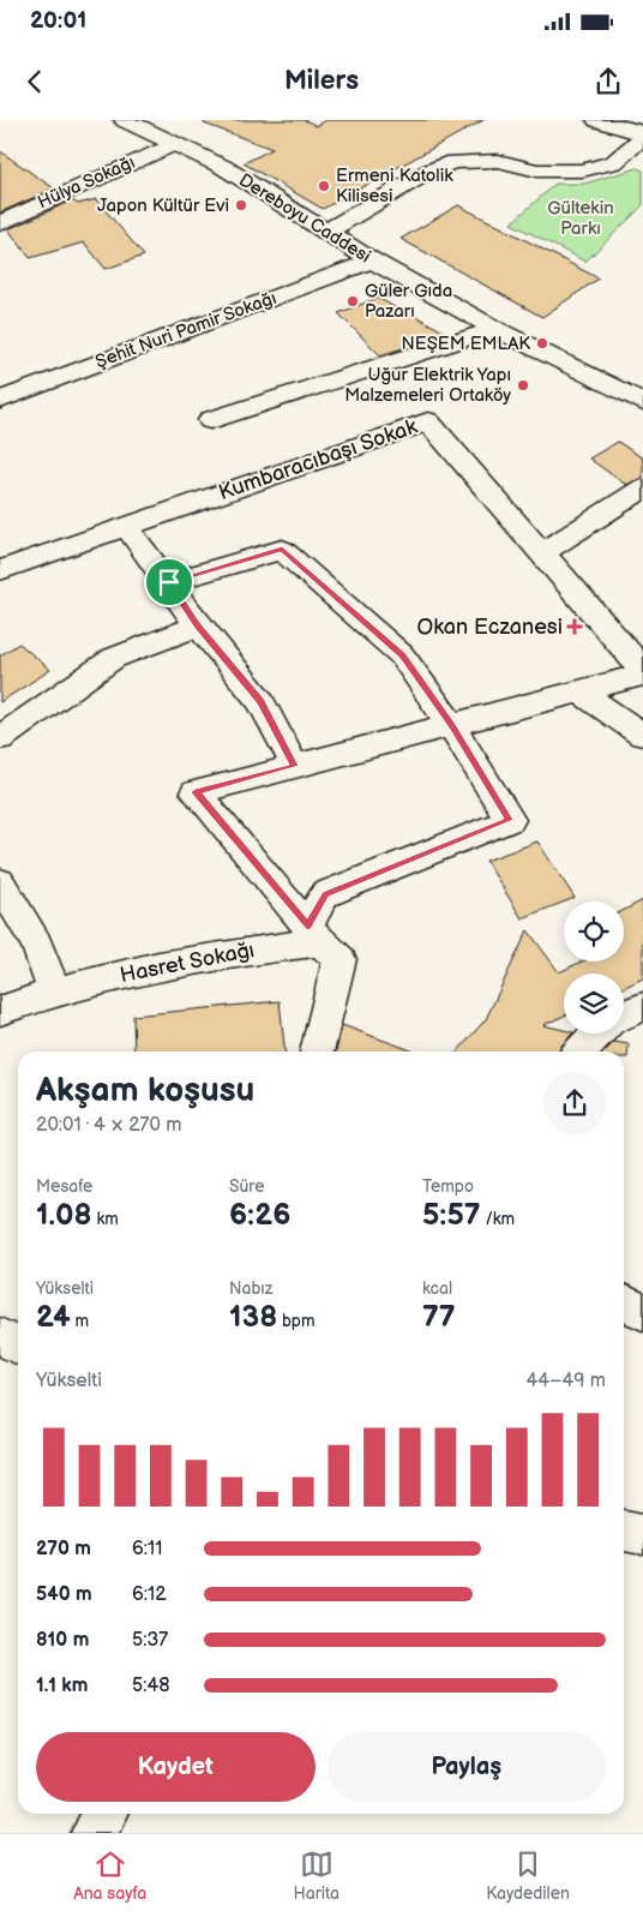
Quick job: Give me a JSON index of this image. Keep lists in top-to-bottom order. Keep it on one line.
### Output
{"streets":{"street":["Hülya Sokağı","Dereboyu Caddesi","Şehit Nuri Pamir Sokağı","Kumbaracıbaşı Sokak","Hasret Sokağı"]},"crossings":[["Hülya Sokağı","Dereboyu Caddesi"],["Dereboyu Caddesi","Şehit Nuri Pamir Sokağı"]],"parks":["Gültekin Parkı"],"places":{"other":["Ermeni Katolik Kilisesi","Japon Kültür Evi","Güler Gıda Pazarı","NEŞEM EMLAK","Uğur Elektrik Yapı Malzemeleri Ortaköy"],"health":["Okan Eczanesi"]},"page":{"status":"20:01","header":"Milers","heading":["Akşam koşusu","20:01 · 4 × 270 m"],"stats":[["Mesafe","1.08 km"],["Süre","6:26"],["Tempo","5:57 /km"],["Yükselti","24 m"],["Nabız","138 bpm"],["kcal","77"]],"chart":["Yükselti","44–49 m"],"list":[{"name":"270 m","note":"6:11"},{"name":"540 m","note":"6:12"},{"name":"810 m","note":"5:37"},{"name":"1.1 km","note":"5:48"}],"buttons":["Kaydet","Paylaş"],"tabs":["Ana sayfa","Harita","Kaydedilen"]}}
